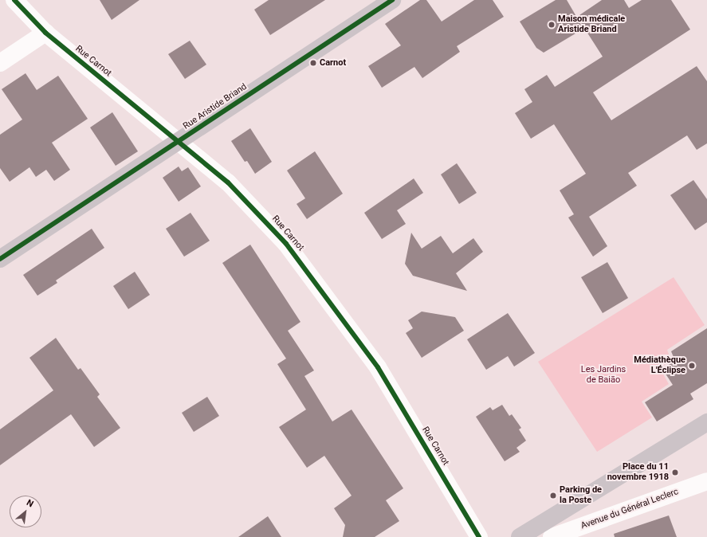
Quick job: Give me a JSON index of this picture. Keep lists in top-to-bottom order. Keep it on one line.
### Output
{"streets":{"street":["Rue Carnot","Rue Aristide Briand","Avenue du Général Leclerc"]},"crossings":[["Rue Carnot","Rue Aristide Briand"]],"parks":["Les Jardins de Baião"],"places":["Maison médicale Aristide Briand","Carnot","Médiathèque L'Éclipse","Place du 11 novembre 1918","Parking de la Poste"],"north":"top right"}
